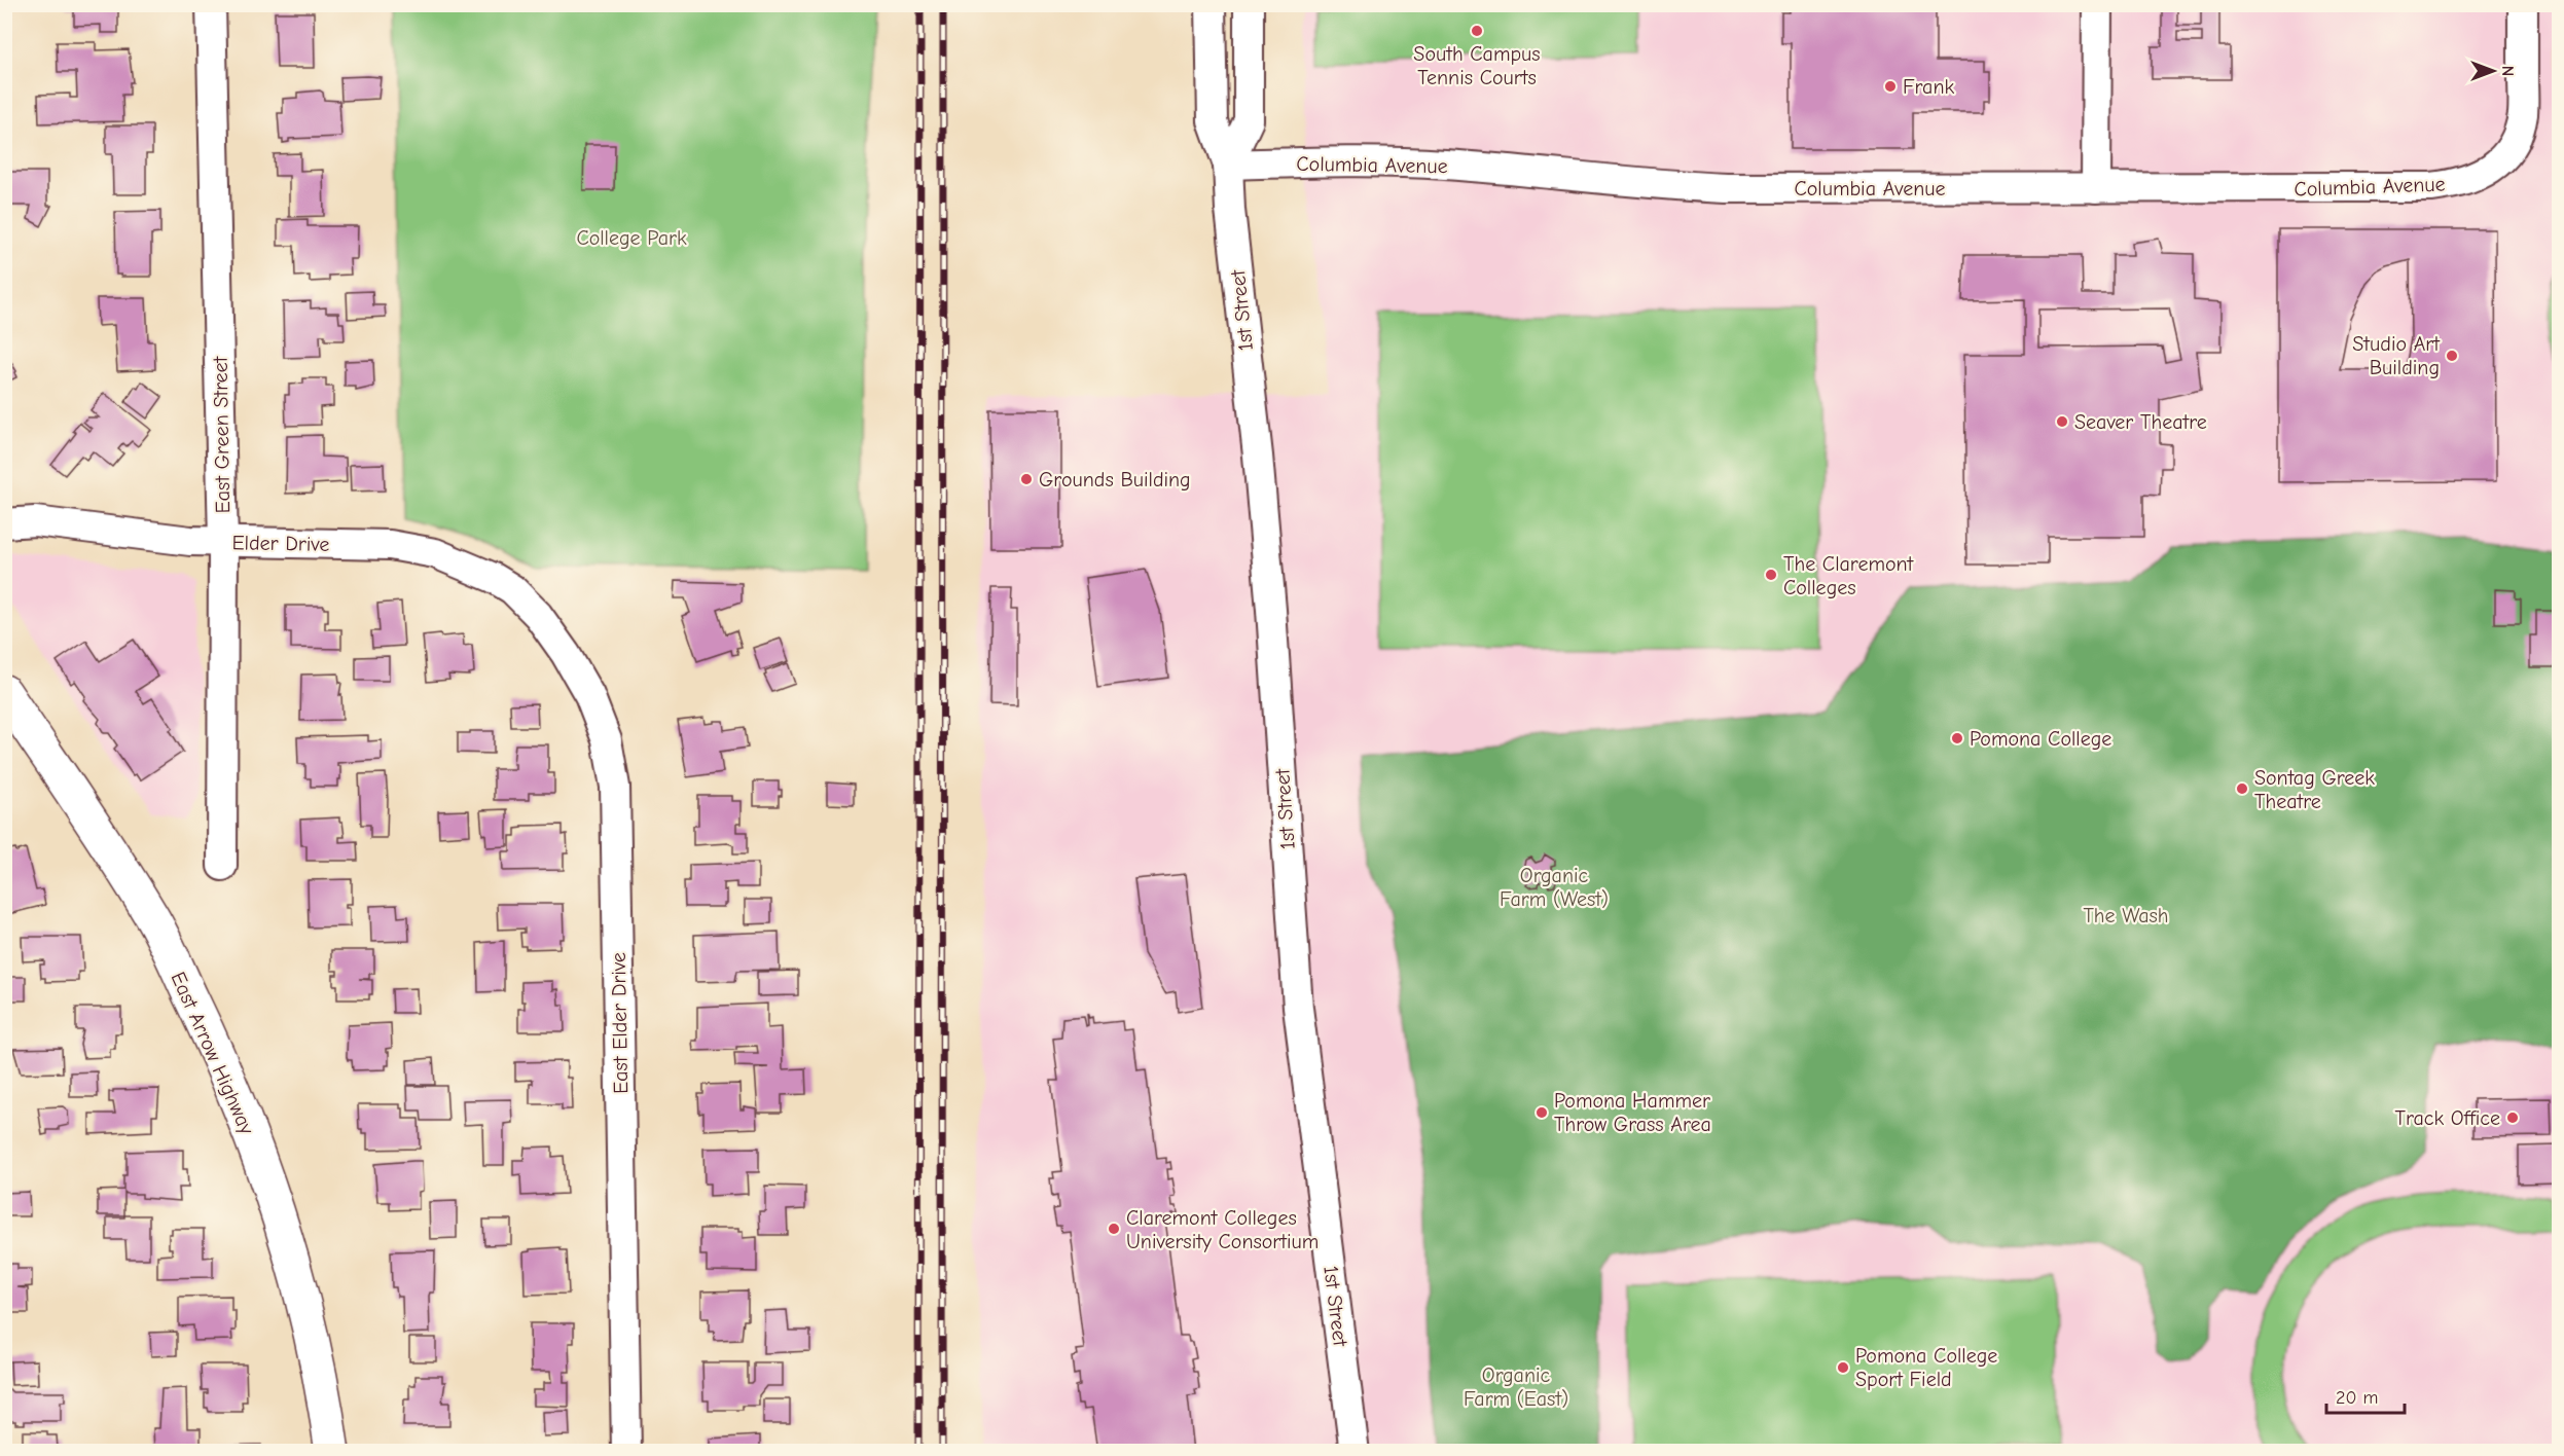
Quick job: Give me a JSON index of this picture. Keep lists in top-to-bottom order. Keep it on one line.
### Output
{"streets":{"main road":["East Arrow Highway"],"street":["Columbia Avenue","1st Street","East Green Street","Elder Drive","East Elder Drive"]},"crossings":[["Columbia Avenue","1st Street"],["East Green Street","Elder Drive"],["Elder Drive","East Elder Drive"]],"parks":["College Park","Organic Farm (West)","The Wash","Organic Farm (East)"],"places":["South Campus Tennis Courts","Frank","Studio Art Building","Seaver Theatre","Grounds Building","The Claremont Colleges","Pomona College","Sontag Greek Theatre","Pomona Hammer Throw Grass Area","Track Office","Claremont Colleges University Consortium","Pomona College Sport Field"],"scale_bar":"20 m","north":"right"}
